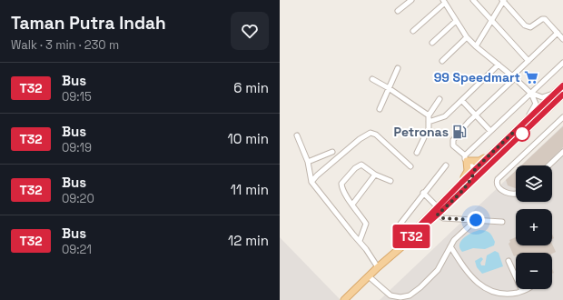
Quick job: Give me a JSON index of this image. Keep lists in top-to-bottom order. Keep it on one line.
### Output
{"places":{"supermarket":["99 Speedmart"],"fuel station":["Petronas"]},"lines":["bus line T32"],"page":{"heading":["Taman Putra Indah","Walk · 3 min · 230 m"],"on_map":"T32","list":[{"mark":"T32","name":"Bus","note":"09:15","value":"6 min"},{"mark":"T32","name":"Bus","note":"09:19","value":"10 min"},{"mark":"T32","name":"Bus","note":"09:20","value":"11 min"},{"mark":"T32","name":"Bus","note":"09:21","value":"12 min"}],"map_buttons":["+","−"]}}
